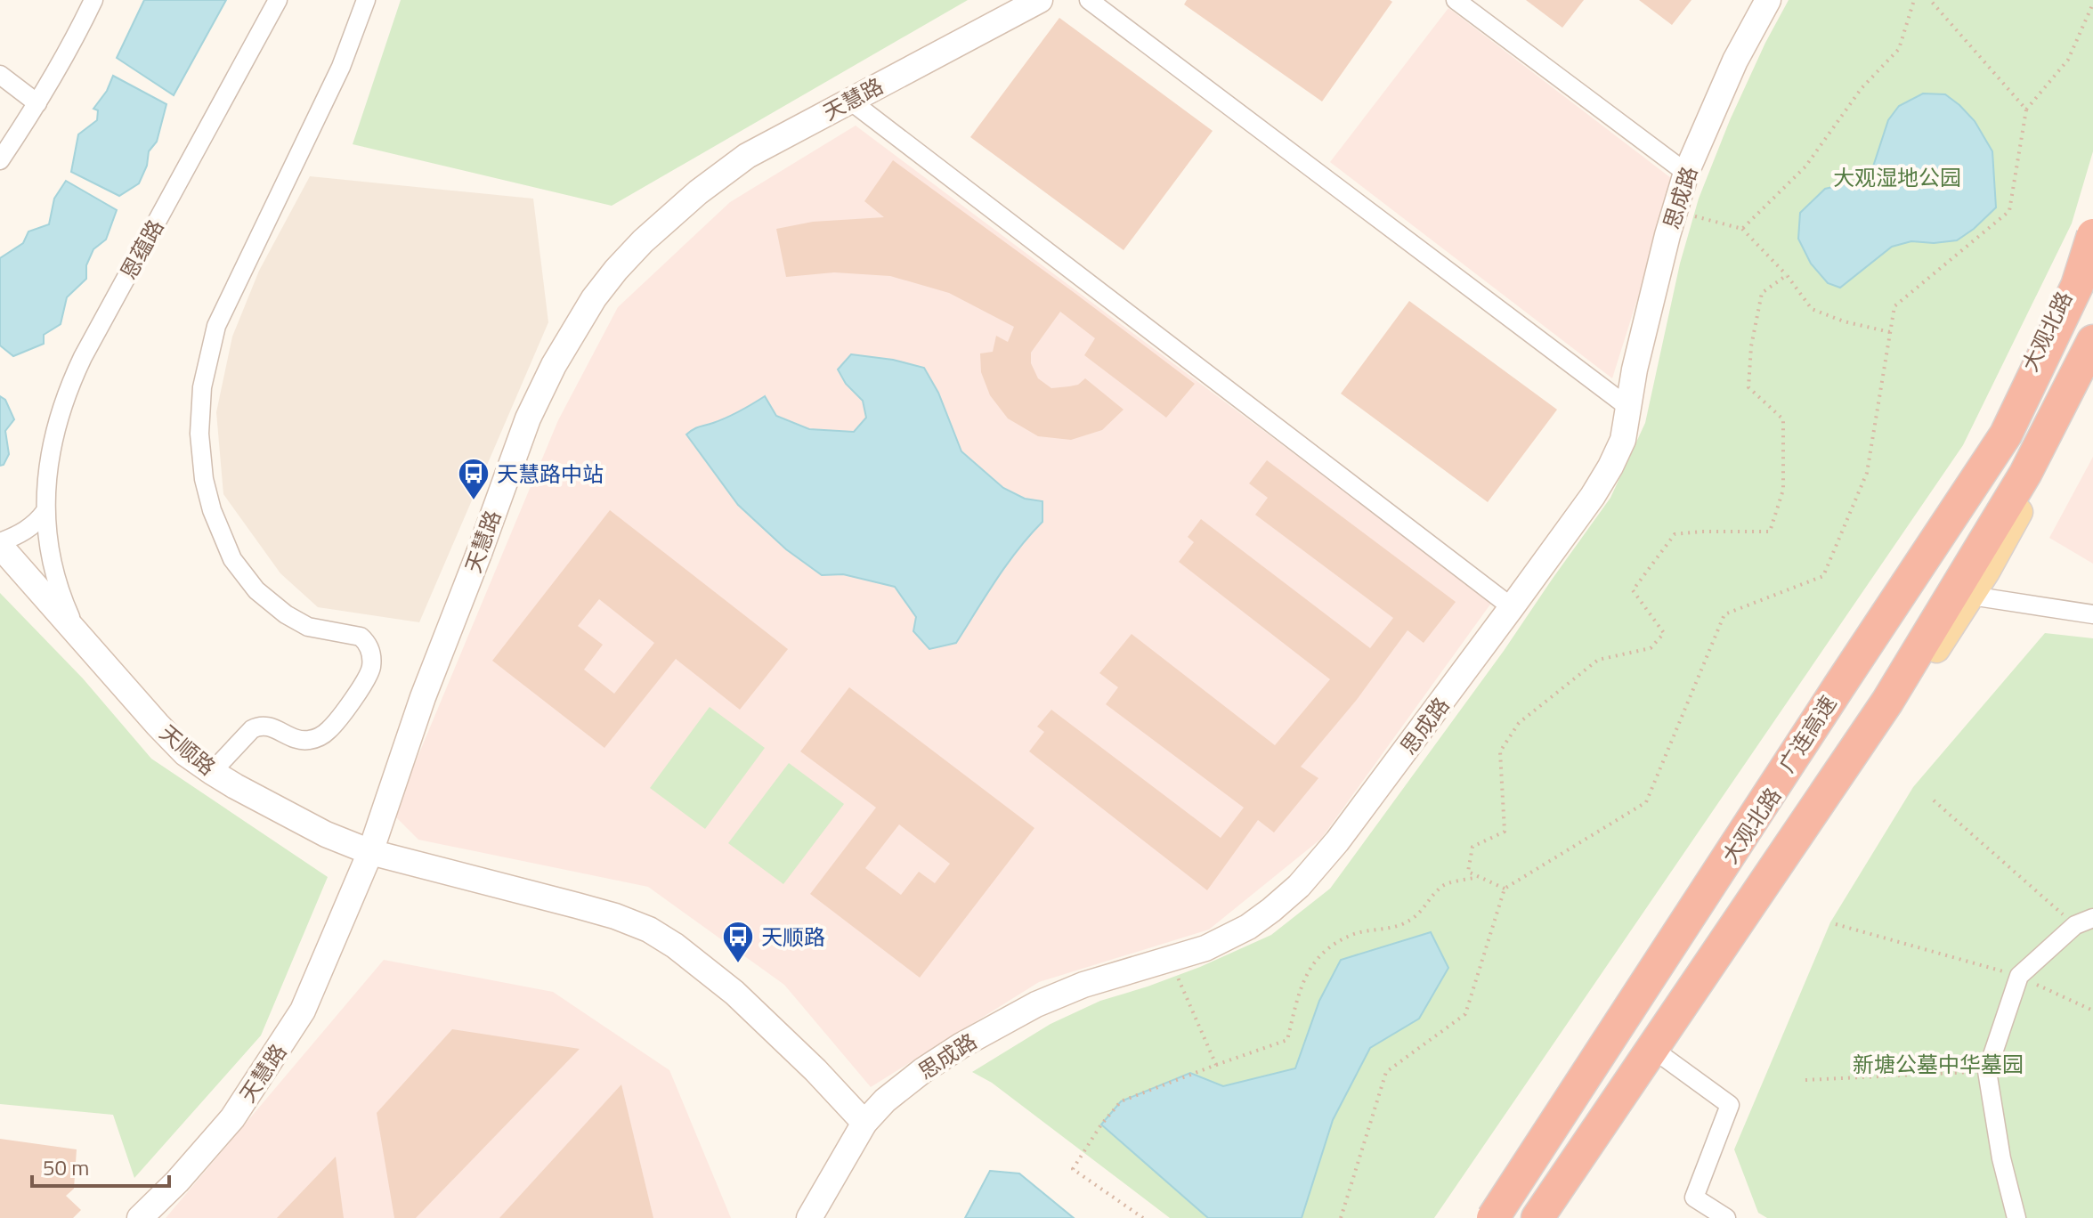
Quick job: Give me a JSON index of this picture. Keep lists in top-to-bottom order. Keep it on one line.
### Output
{"streets":{"highway":["广连高速"],"main road":["大观北路"],"street":["天慧路","思成路","恩蕴路","天顺路"]},"crossings":[["天慧路","天顺路"],["思成路","天顺路"],["恩蕴路","天顺路"],["大观北路","广连高速"]],"parks":["大观湿地公园","新塘公墓中华墓园"],"places":{"bus stop":["天慧路中站","天顺路"]},"scale_bar":"50 m"}
